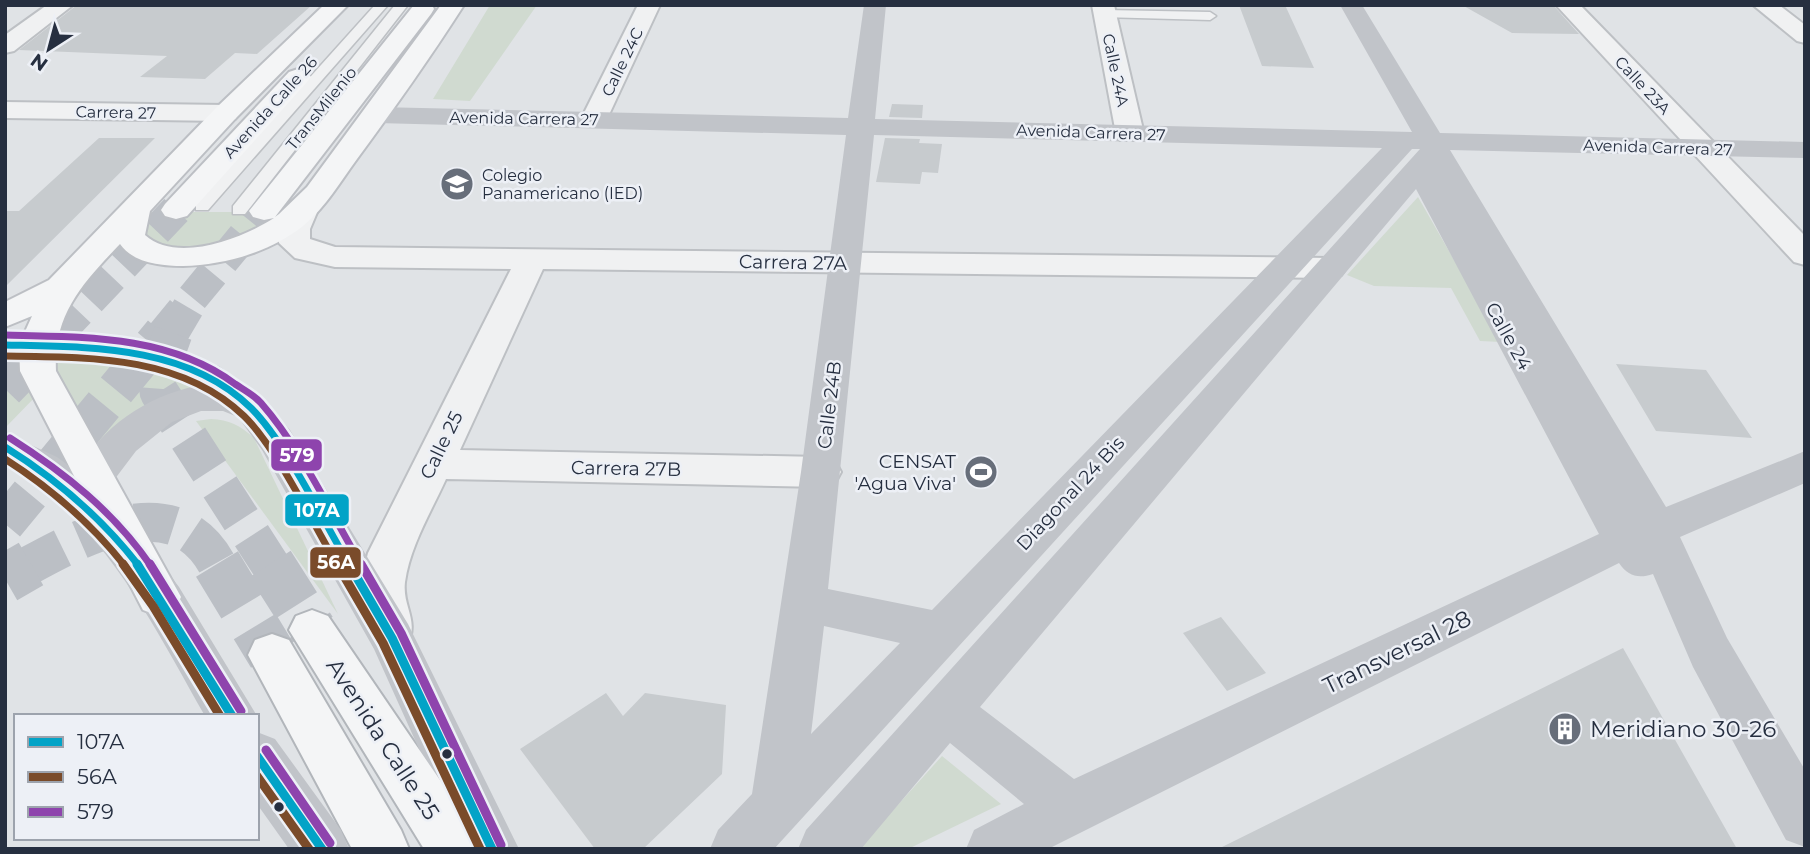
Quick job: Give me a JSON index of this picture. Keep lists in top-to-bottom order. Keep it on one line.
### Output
{"streets":{"main road":["Avenida Calle 26","Avenida Calle 25"],"street":["Calle 24C","Calle 24A","Calle 23A","Carrera 27","Avenida Carrera 27","Carrera 27A","Calle 24","Calle 24B","Calle 25","Carrera 27B","Diagonal 24 Bis","Transversal 28"],"lane":["TransMilenio"]},"crossings":[["Calle 24C","Avenida Carrera 27"],["Calle 24A","Avenida Carrera 27"],["Calle 23A","Avenida Carrera 27"],["Avenida Calle 26","TransMilenio"],["Avenida Carrera 27","Calle 24"],["Avenida Carrera 27","Calle 24B"],["Avenida Carrera 27","Diagonal 24 Bis"],["Carrera 27A","Calle 24B"],["Carrera 27A","Calle 25"],["Carrera 27A","Diagonal 24 Bis"],["Calle 24","Diagonal 24 Bis"],["Calle 24","Transversal 28"],["Calle 24B","Carrera 27B"],["Calle 24B","Diagonal 24 Bis"],["Calle 25","Carrera 27B"]],"places":{"school or university":["Colegio Panamericano (IED)"],"sports":["CENSAT 'Agua Viva'"],"building":["Meridiano 30-26"]},"lines":["transit line 579","transit line 107A","transit line 56A"],"legend":["107A","56A","579"],"north":"bottom left"}
